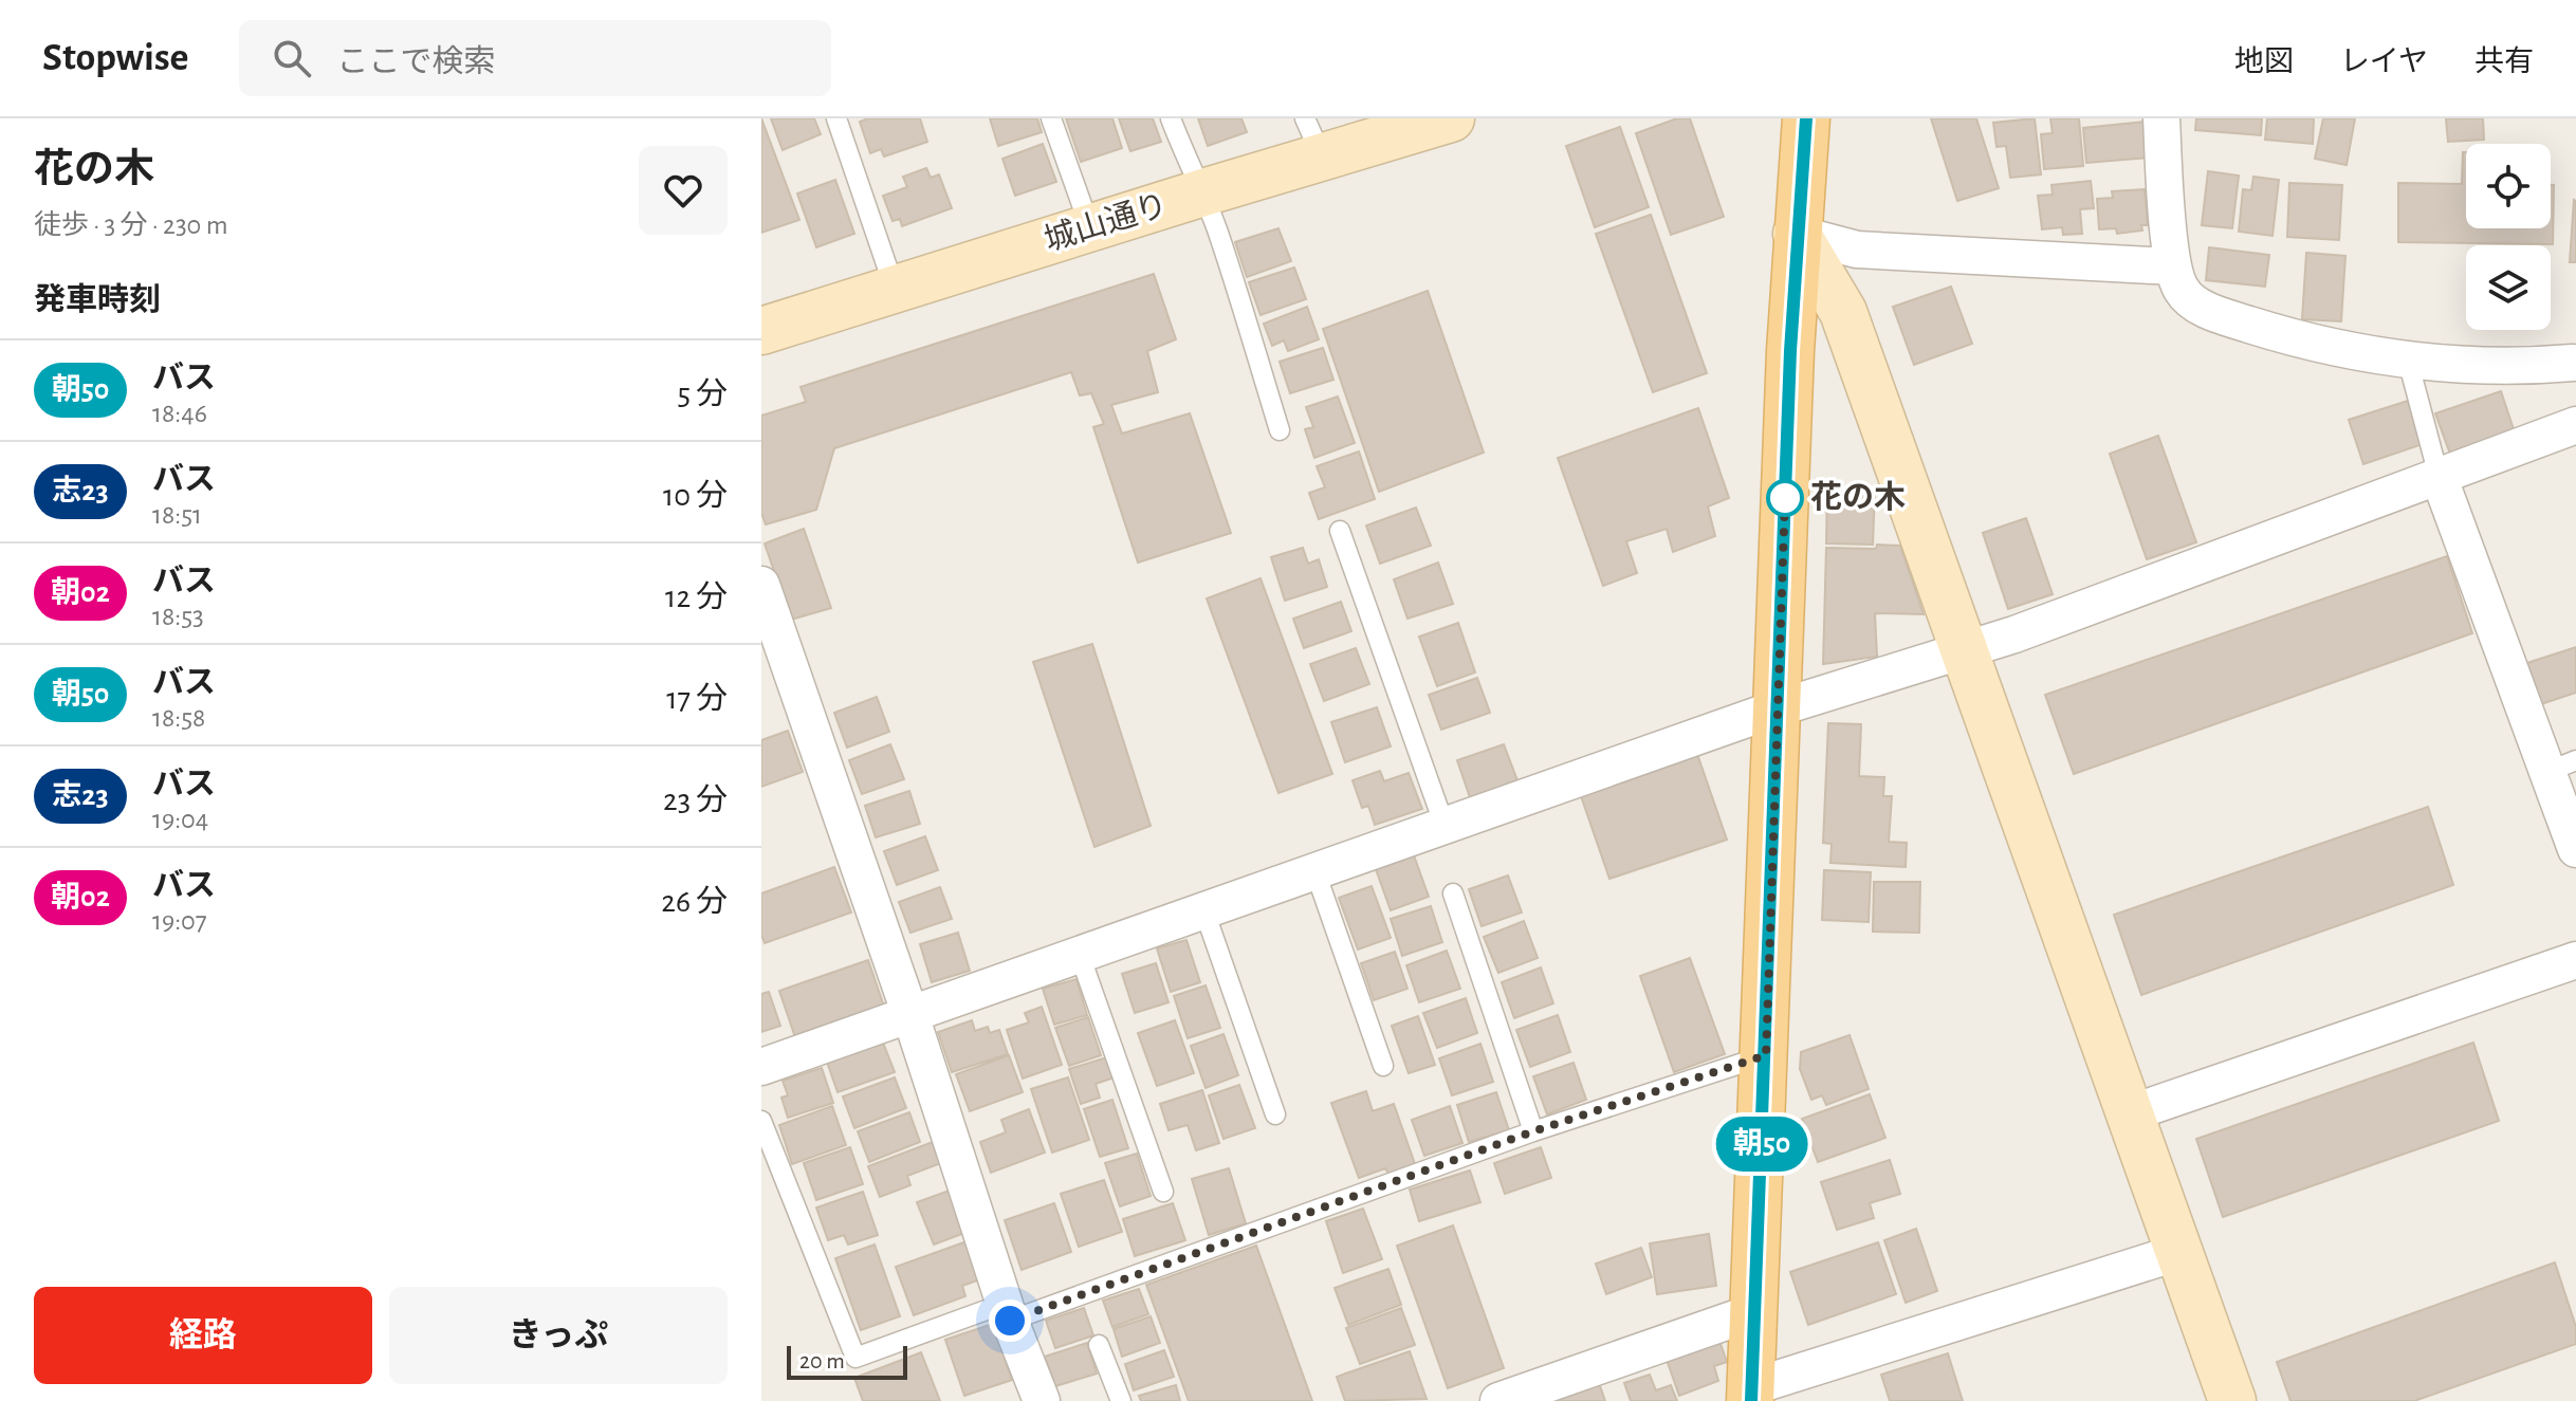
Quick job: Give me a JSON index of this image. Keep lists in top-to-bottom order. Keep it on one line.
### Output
{"streets":{"street":["城山通り"]},"places":["花の木"],"lines":["bus line 朝50"],"scale_bar":"20 m","page":{"header":"Stopwise","search":"ここで検索","nav":["地図","レイヤ","共有"],"heading":[["花の木","徒歩 · 3 分 · 230 m"],"発車時刻"],"on_map":"朝50","list":[{"mark":"朝50","name":"バス","note":"18:46","value":"5 分"},{"mark":"志23","name":"バス","note":"18:51","value":"10 分"},{"mark":"朝02","name":"バス","note":"18:53","value":"12 分"},{"mark":"朝50","name":"バス","note":"18:58","value":"17 分"},{"mark":"志23","name":"バス","note":"19:04","value":"23 分"},{"mark":"朝02","name":"バス","note":"19:07","value":"26 分"}],"buttons":["経路","きっぷ"],"scale":"20 m"}}
